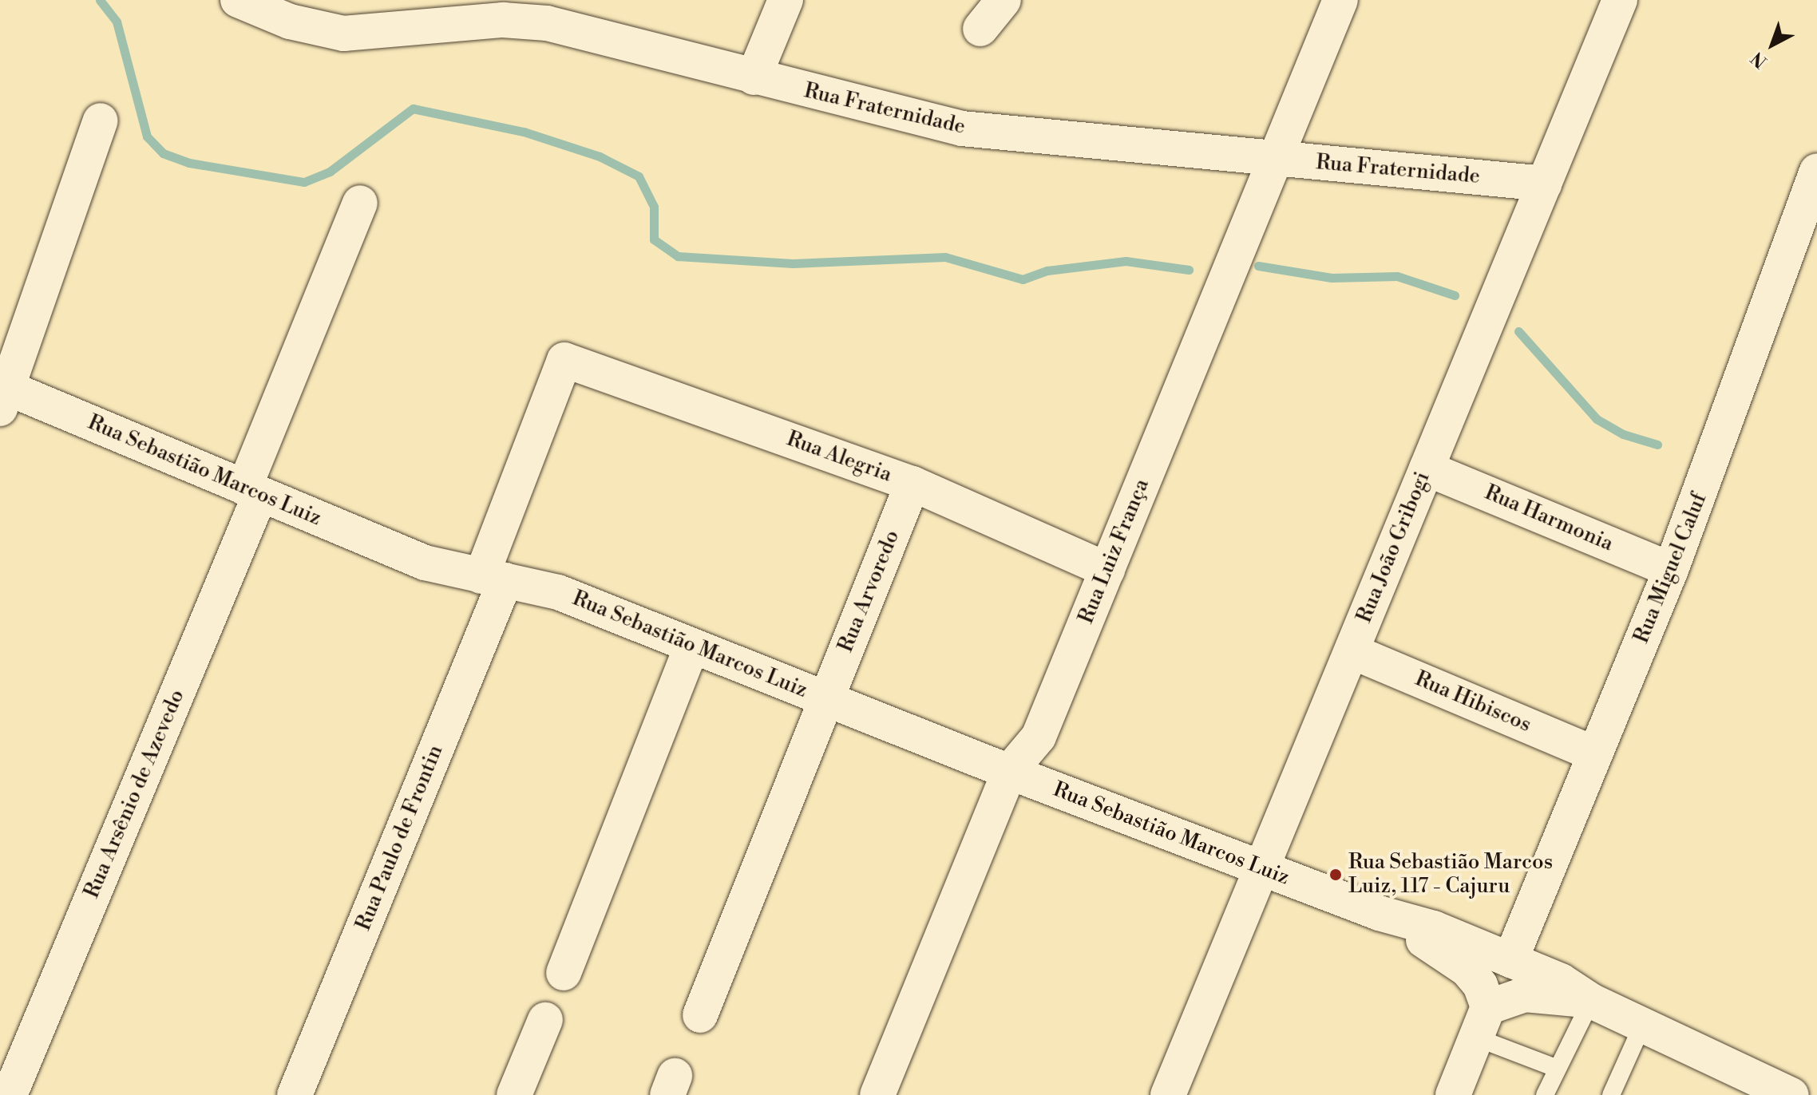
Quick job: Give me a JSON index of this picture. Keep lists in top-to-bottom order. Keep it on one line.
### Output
{"streets":{"street":["Rua Fraternidade","Rua Alegria","Rua Sebastião Marcos Luiz","Rua Harmonia","Rua João Gribogi","Rua Luiz França","Rua Miguel Caluf","Rua Arvoredo","Rua Hibiscos","Rua Arsênio de Azevedo","Rua Paulo de Frontin"]},"crossings":[["Rua Fraternidade","Rua João Gribogi"],["Rua Fraternidade","Rua Luiz França"],["Rua Alegria","Rua Luiz França"],["Rua Alegria","Rua Arvoredo"],["Rua Alegria","Rua Paulo de Frontin"],["Rua Sebastião Marcos Luiz","Rua João Gribogi"],["Rua Sebastião Marcos Luiz","Rua Luiz França"],["Rua Sebastião Marcos Luiz","Rua Miguel Caluf"],["Rua Sebastião Marcos Luiz","Rua Arvoredo"],["Rua Sebastião Marcos Luiz","Rua Arsênio de Azevedo"],["Rua Sebastião Marcos Luiz","Rua Paulo de Frontin"],["Rua Harmonia","Rua João Gribogi"],["Rua Harmonia","Rua Miguel Caluf"],["Rua João Gribogi","Rua Hibiscos"],["Rua Miguel Caluf","Rua Hibiscos"]],"places":["Rua Sebastião Marcos Luiz, 117 - Cajuru"],"north":"bottom left"}
